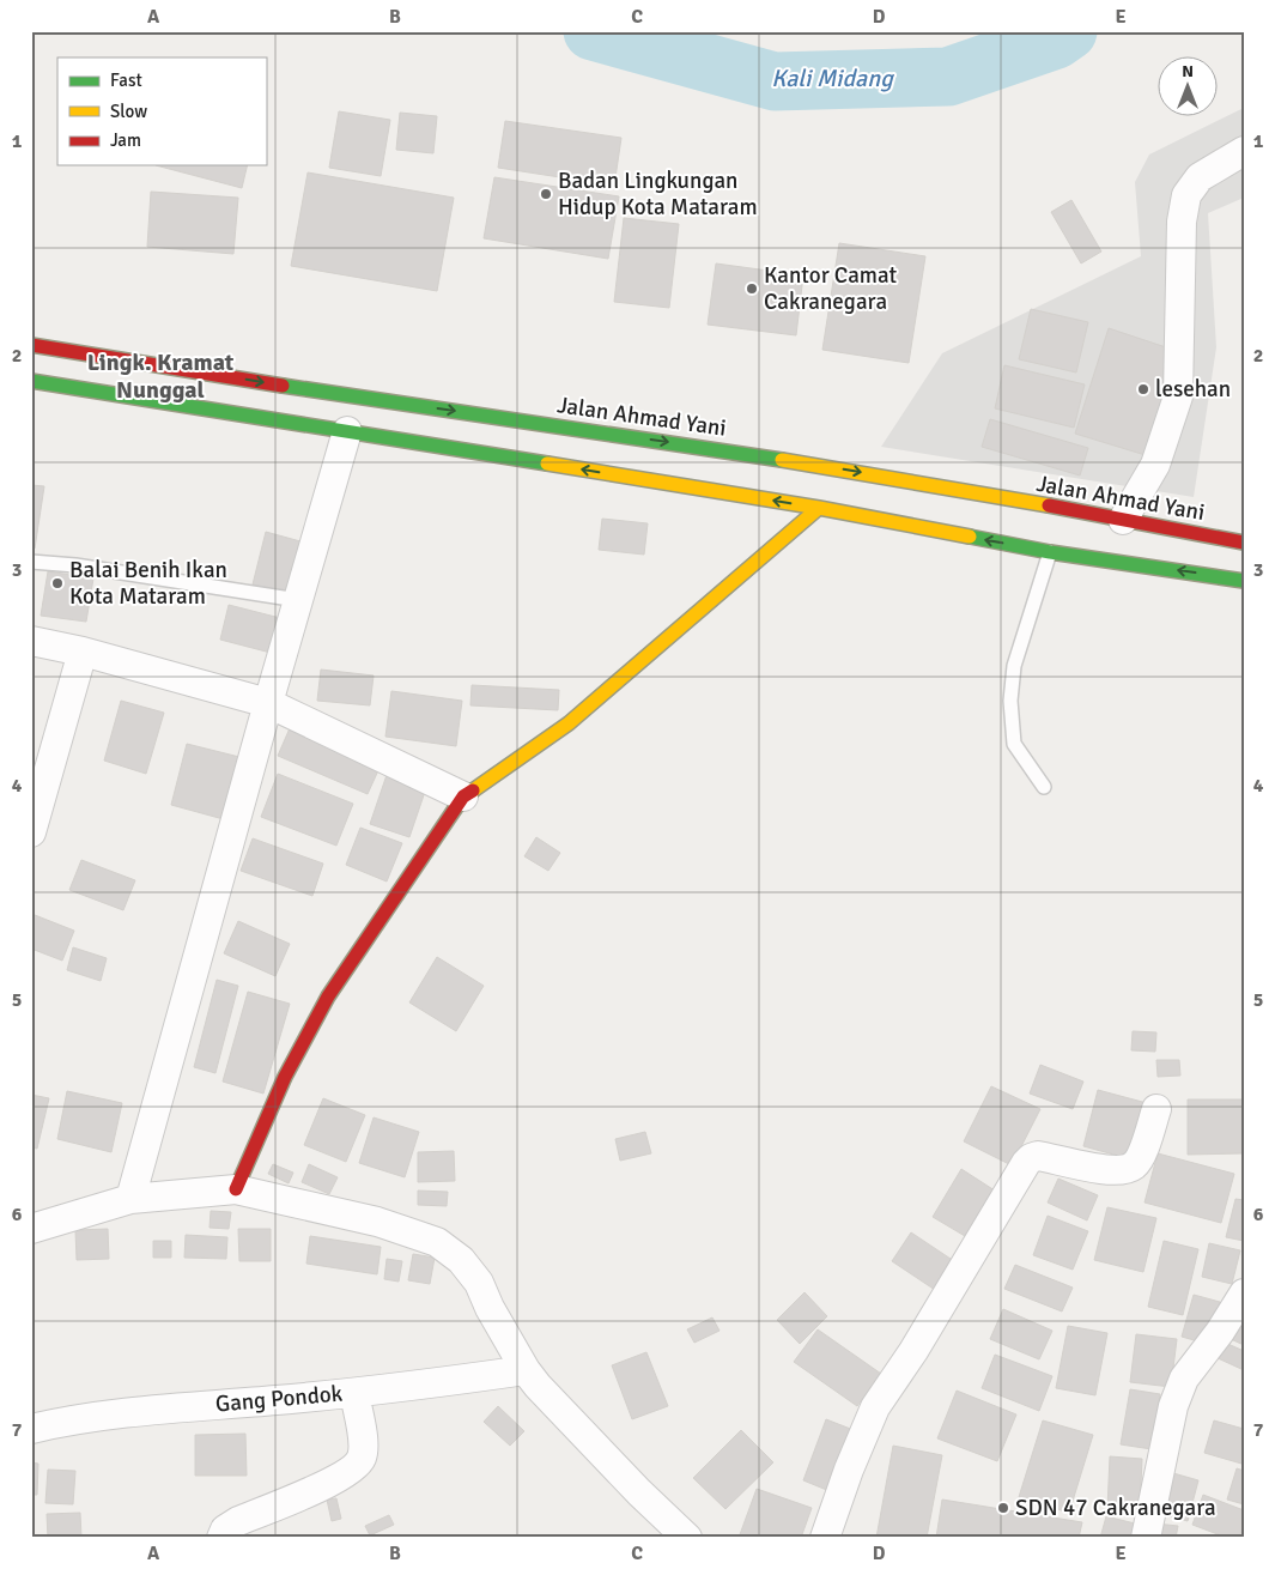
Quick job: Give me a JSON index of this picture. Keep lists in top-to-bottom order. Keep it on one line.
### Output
{"streets":{"main road":["Jalan Ahmad Yani"],"street":["Gang Pondok"]},"districts":["Lingk. Kramat Nunggal"],"water":["Kali Midang"],"places":["Badan Lingkungan Hidup Kota Mataram","Kantor Camat Cakranegara","lesehan","Balai Benih Ikan Kota Mataram","SDN 47 Cakranegara"],"legend":["Fast","Slow","Jam"],"north":"top","grid":{"columns":["A","B","C","D","E"],"rows":["1","2","3","4","5","6","7"]}}
